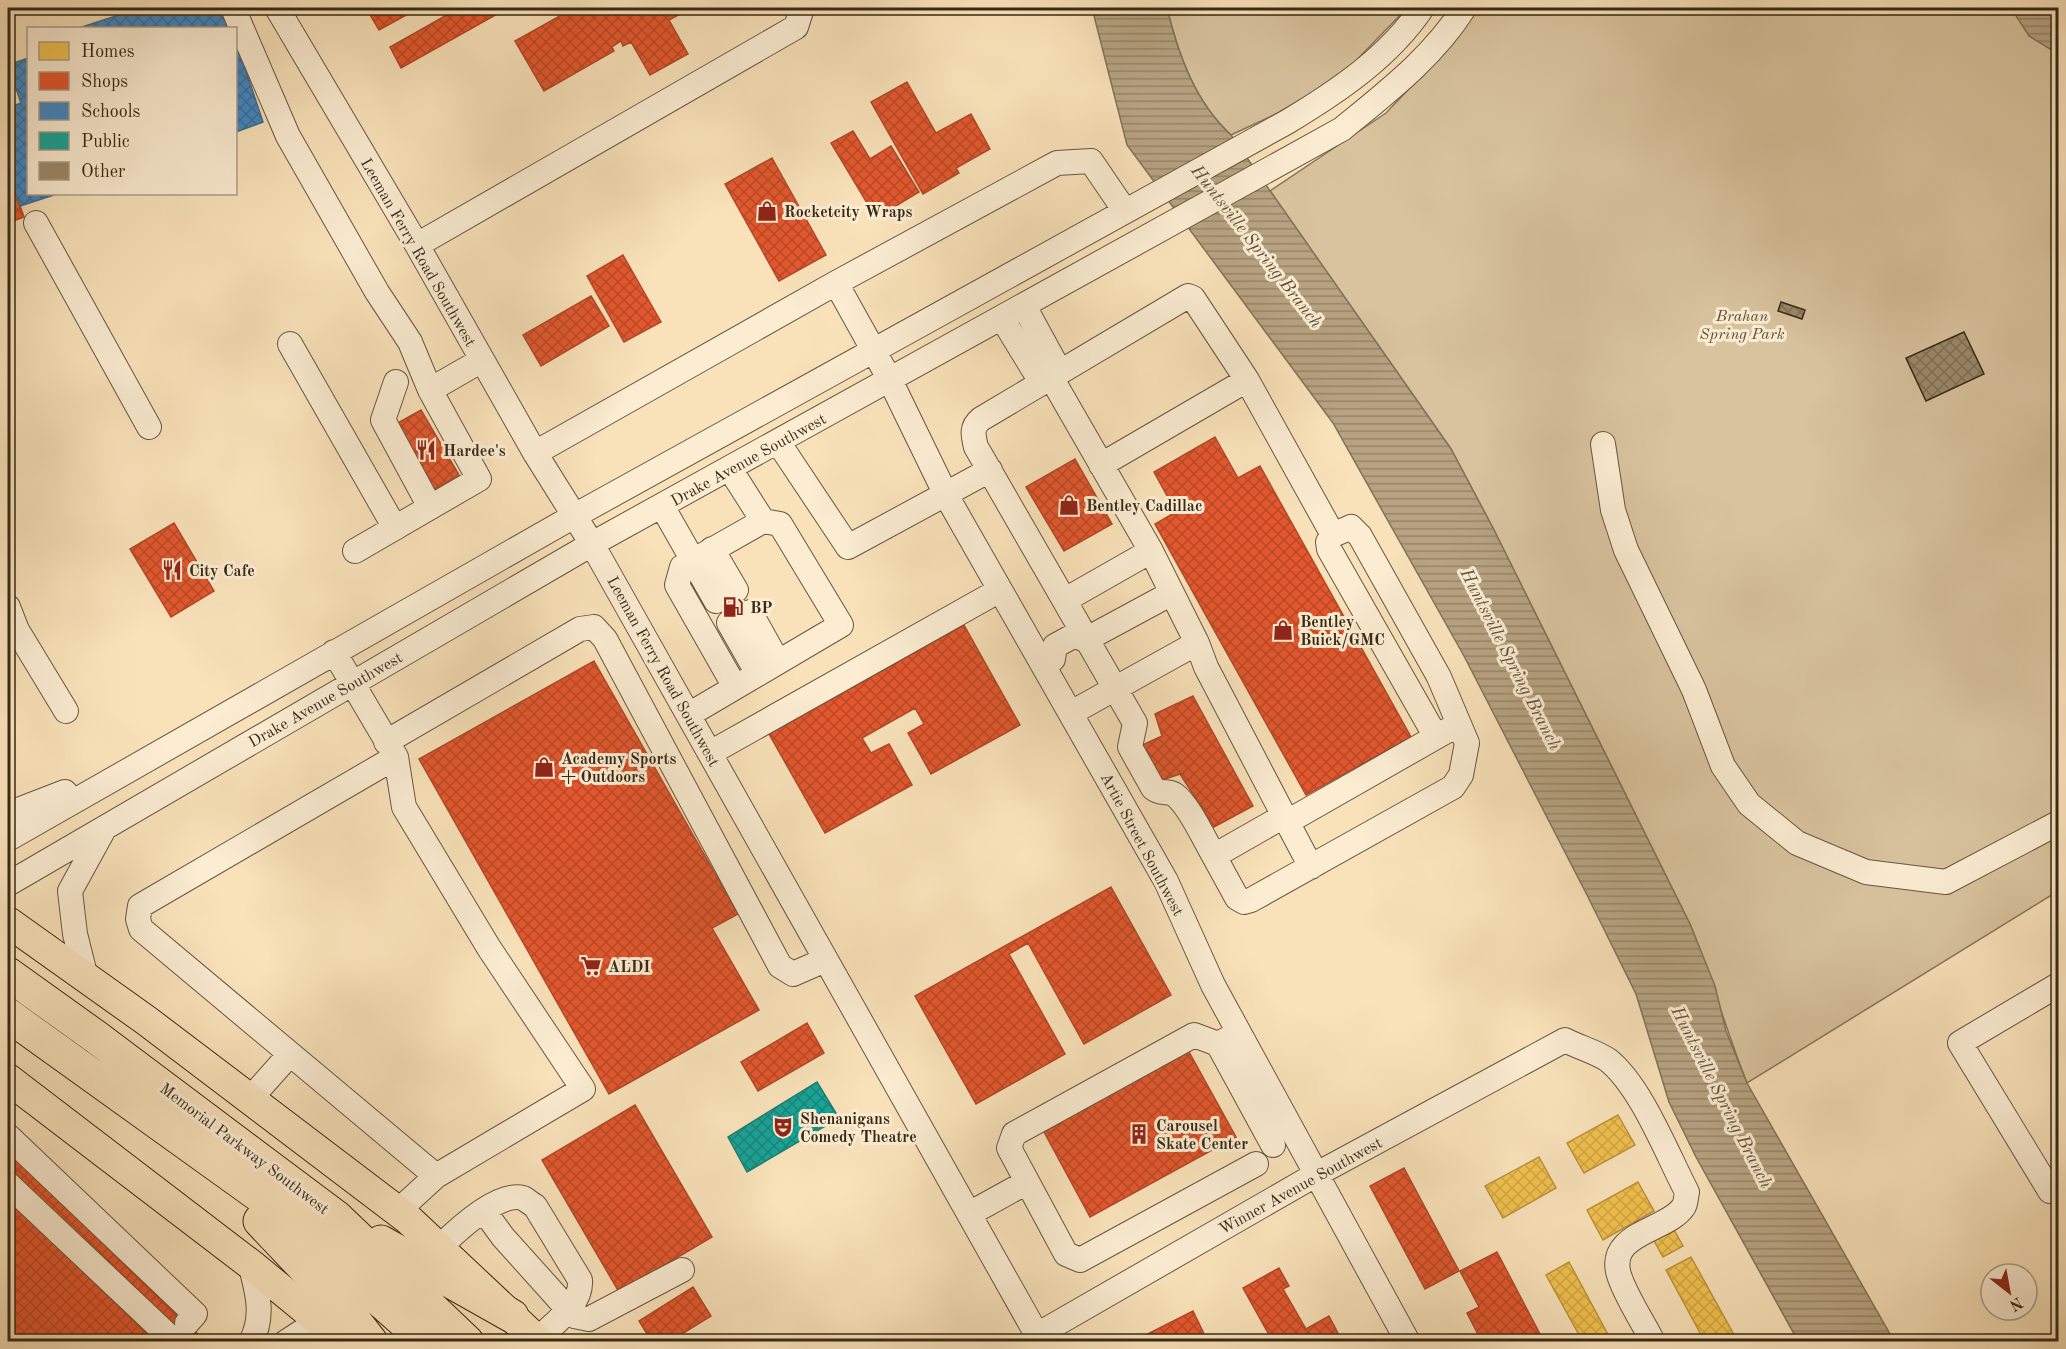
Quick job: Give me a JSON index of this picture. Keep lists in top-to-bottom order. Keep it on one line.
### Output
{"streets":{"highway":["Memorial Parkway Southwest"],"street":["Leeman Ferry Road Southwest","Drake Avenue Southwest","Artie Street Southwest","Winner Avenue Southwest"]},"crossings":[["Leeman Ferry Road Southwest","Drake Avenue Southwest"],["Leeman Ferry Road Southwest","Winner Avenue Southwest"],["Drake Avenue Southwest","Artie Street Southwest"],["Artie Street Southwest","Winner Avenue Southwest"]],"water":["Huntsville Spring Branch"],"parks":["Brahan Spring Park"],"places":{"shop":["Rocketcity Wraps","Bentley Cadillac","Bentley Buick/GMC","Academy Sports + Outdoors"],"restaurant":["Hardee's","City Cafe"],"fuel station":["BP"],"supermarket":["ALDI"],"theatre":["Shenanigans Comedy Theatre"],"building":["Carousel Skate Center"]},"legend":["Homes","Shops","Schools","Public","Other"],"north":"bottom right"}
